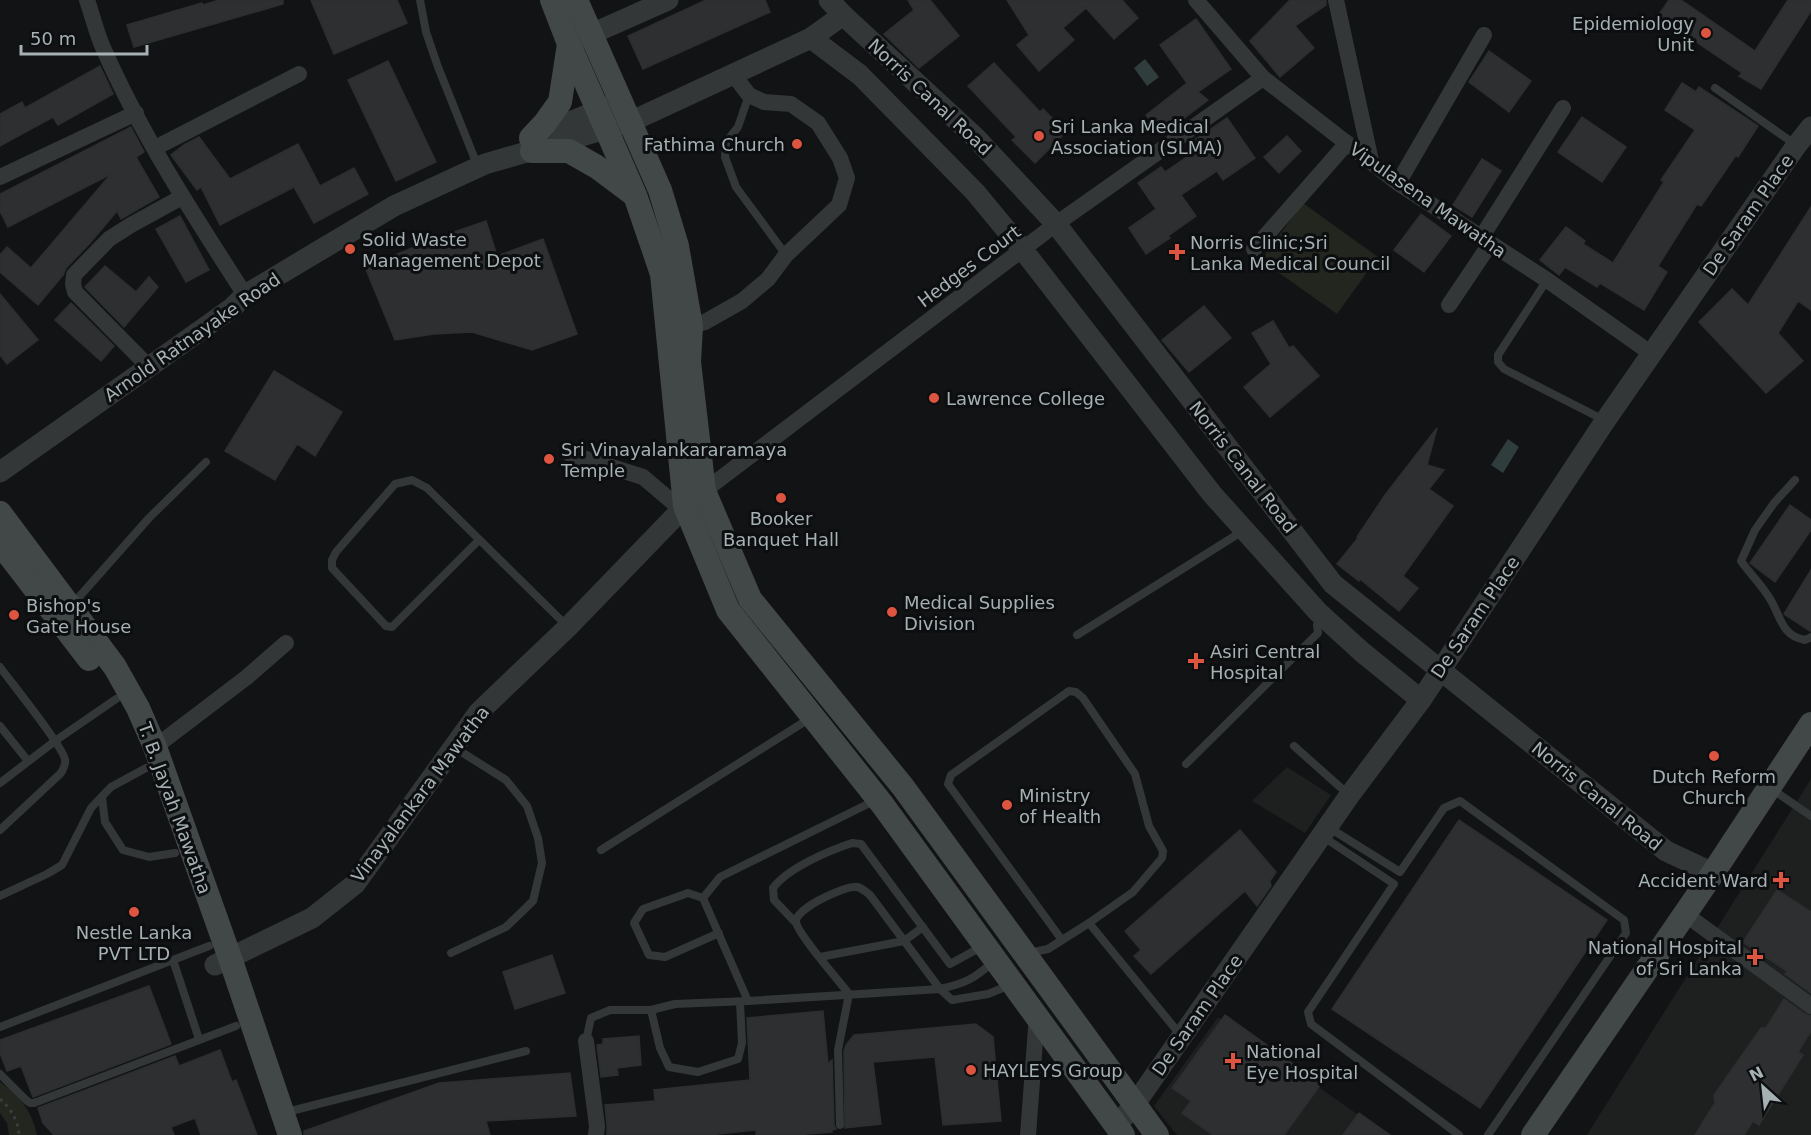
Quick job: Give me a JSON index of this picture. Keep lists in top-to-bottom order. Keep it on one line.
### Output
{"streets":{"main road":["T. B. Jayah Mawatha"],"street":["Norris Canal Road","Vipulasena Mawatha","De Saram Place","Hedges Court","Arnold Ratnayake Road","Vinayalankara Mawatha"]},"crossings":[["Norris Canal Road","De Saram Place"],["Norris Canal Road","Hedges Court"],["Norris Canal Road","Arnold Ratnayake Road"],["Vipulasena Mawatha","De Saram Place"],["Vipulasena Mawatha","Hedges Court"],["Hedges Court","Vinayalankara Mawatha"],["Vinayalankara Mawatha","T. B. Jayah Mawatha"]],"places":{"other":["Epidemiology Unit","Sri Lanka Medical Association (SLMA)","Fathima Church","Solid Waste Management Depot","Lawrence College","Sri Vinayalankararamaya Temple","Booker Banquet Hall","Medical Supplies Division","Bishop's Gate House","Dutch Reform Church","Ministry of Health","Nestle Lanka PVT LTD","HAYLEYS Group"],"health":["Norris Clinic;Sri Lanka Medical Council","Asiri Central Hospital","Accident Ward","National Hospital of Sri Lanka","National Eye Hospital"]},"scale_bar":"50 m","north":"top left"}
